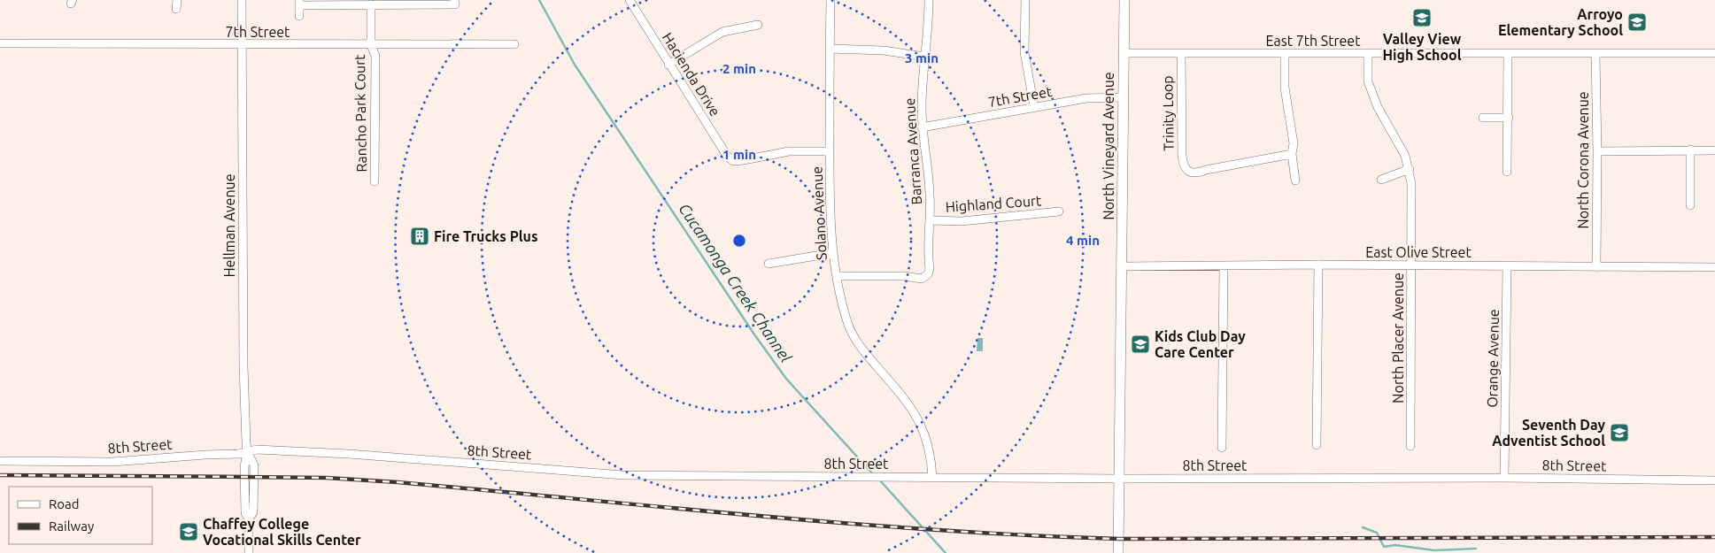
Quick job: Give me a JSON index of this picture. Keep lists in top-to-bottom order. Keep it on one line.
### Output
{"streets":{"main road":["North Vineyard Avenue"],"street":["7th Street","East 7th Street","Hacienda Drive","Rancho Park Court","Trinity Loop","Barranca Avenue","North Corona Avenue","Highland Court","Solano Avenue","Hellman Avenue","East Olive Street","North Placer Avenue","Orange Avenue","8th Street"]},"crossings":[["7th Street","Rancho Park Court"],["7th Street","North Vineyard Avenue"],["7th Street","Barranca Avenue"],["7th Street","Hellman Avenue"],["East 7th Street","Trinity Loop"],["East 7th Street","North Vineyard Avenue"],["East 7th Street","North Corona Avenue"],["East 7th Street","North Placer Avenue"],["Hacienda Drive","Solano Avenue"],["North Vineyard Avenue","East Olive Street"],["North Vineyard Avenue","8th Street"],["Barranca Avenue","Highland Court"],["Barranca Avenue","Solano Avenue"],["North Corona Avenue","East Olive Street"],["Solano Avenue","8th Street"],["Hellman Avenue","8th Street"],["East Olive Street","North Placer Avenue"],["East Olive Street","Orange Avenue"],["Orange Avenue","8th Street"]],"water":["Cucamonga Creek Channel"],"places":{"school or university":["Valley View High School","Arroyo Elementary School","Kids Club Day Care Center","Seventh Day Adventist School","Chaffey College Vocational Skills Center"],"building":["Fire Trucks Plus"]},"legend":["Road","Railway"],"rings":["3 min","2 min","1 min","4 min"]}
